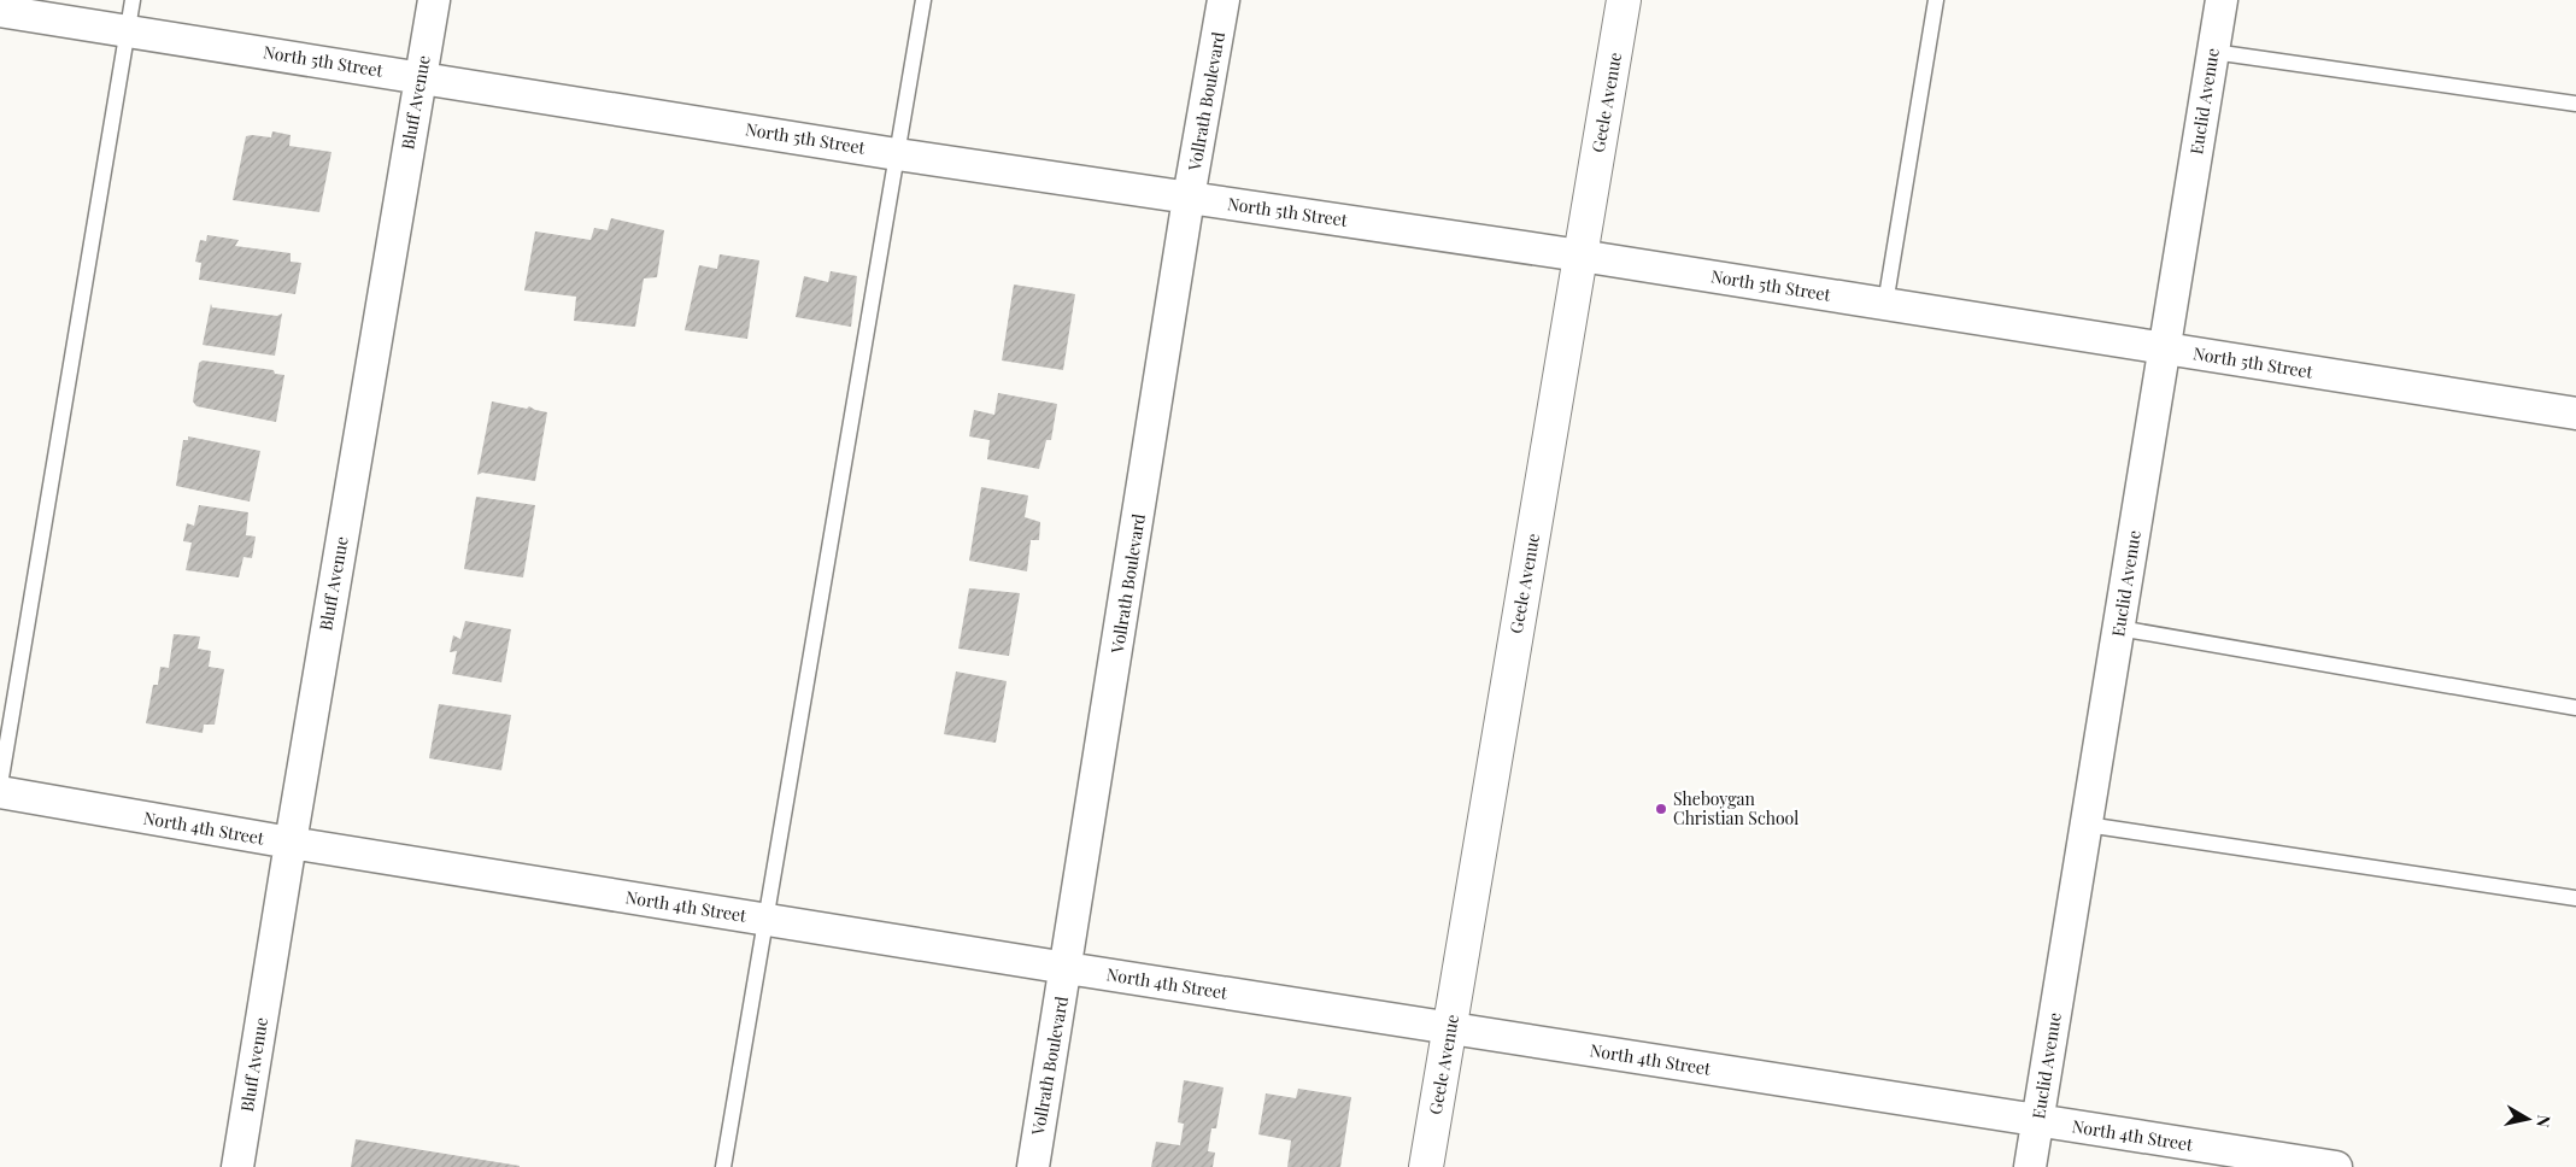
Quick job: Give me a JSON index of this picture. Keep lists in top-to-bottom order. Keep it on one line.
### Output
{"streets":{"street":["North 5th Street","Vollrath Boulevard","Euclid Avenue","Bluff Avenue","Geele Avenue","North 4th Street"]},"crossings":[["North 5th Street","Vollrath Boulevard"],["North 5th Street","Euclid Avenue"],["North 5th Street","Bluff Avenue"],["North 5th Street","Geele Avenue"],["Vollrath Boulevard","North 4th Street"],["Euclid Avenue","North 4th Street"],["Bluff Avenue","North 4th Street"],["Geele Avenue","North 4th Street"]],"places":["Sheboygan Christian School"],"north":"right"}
